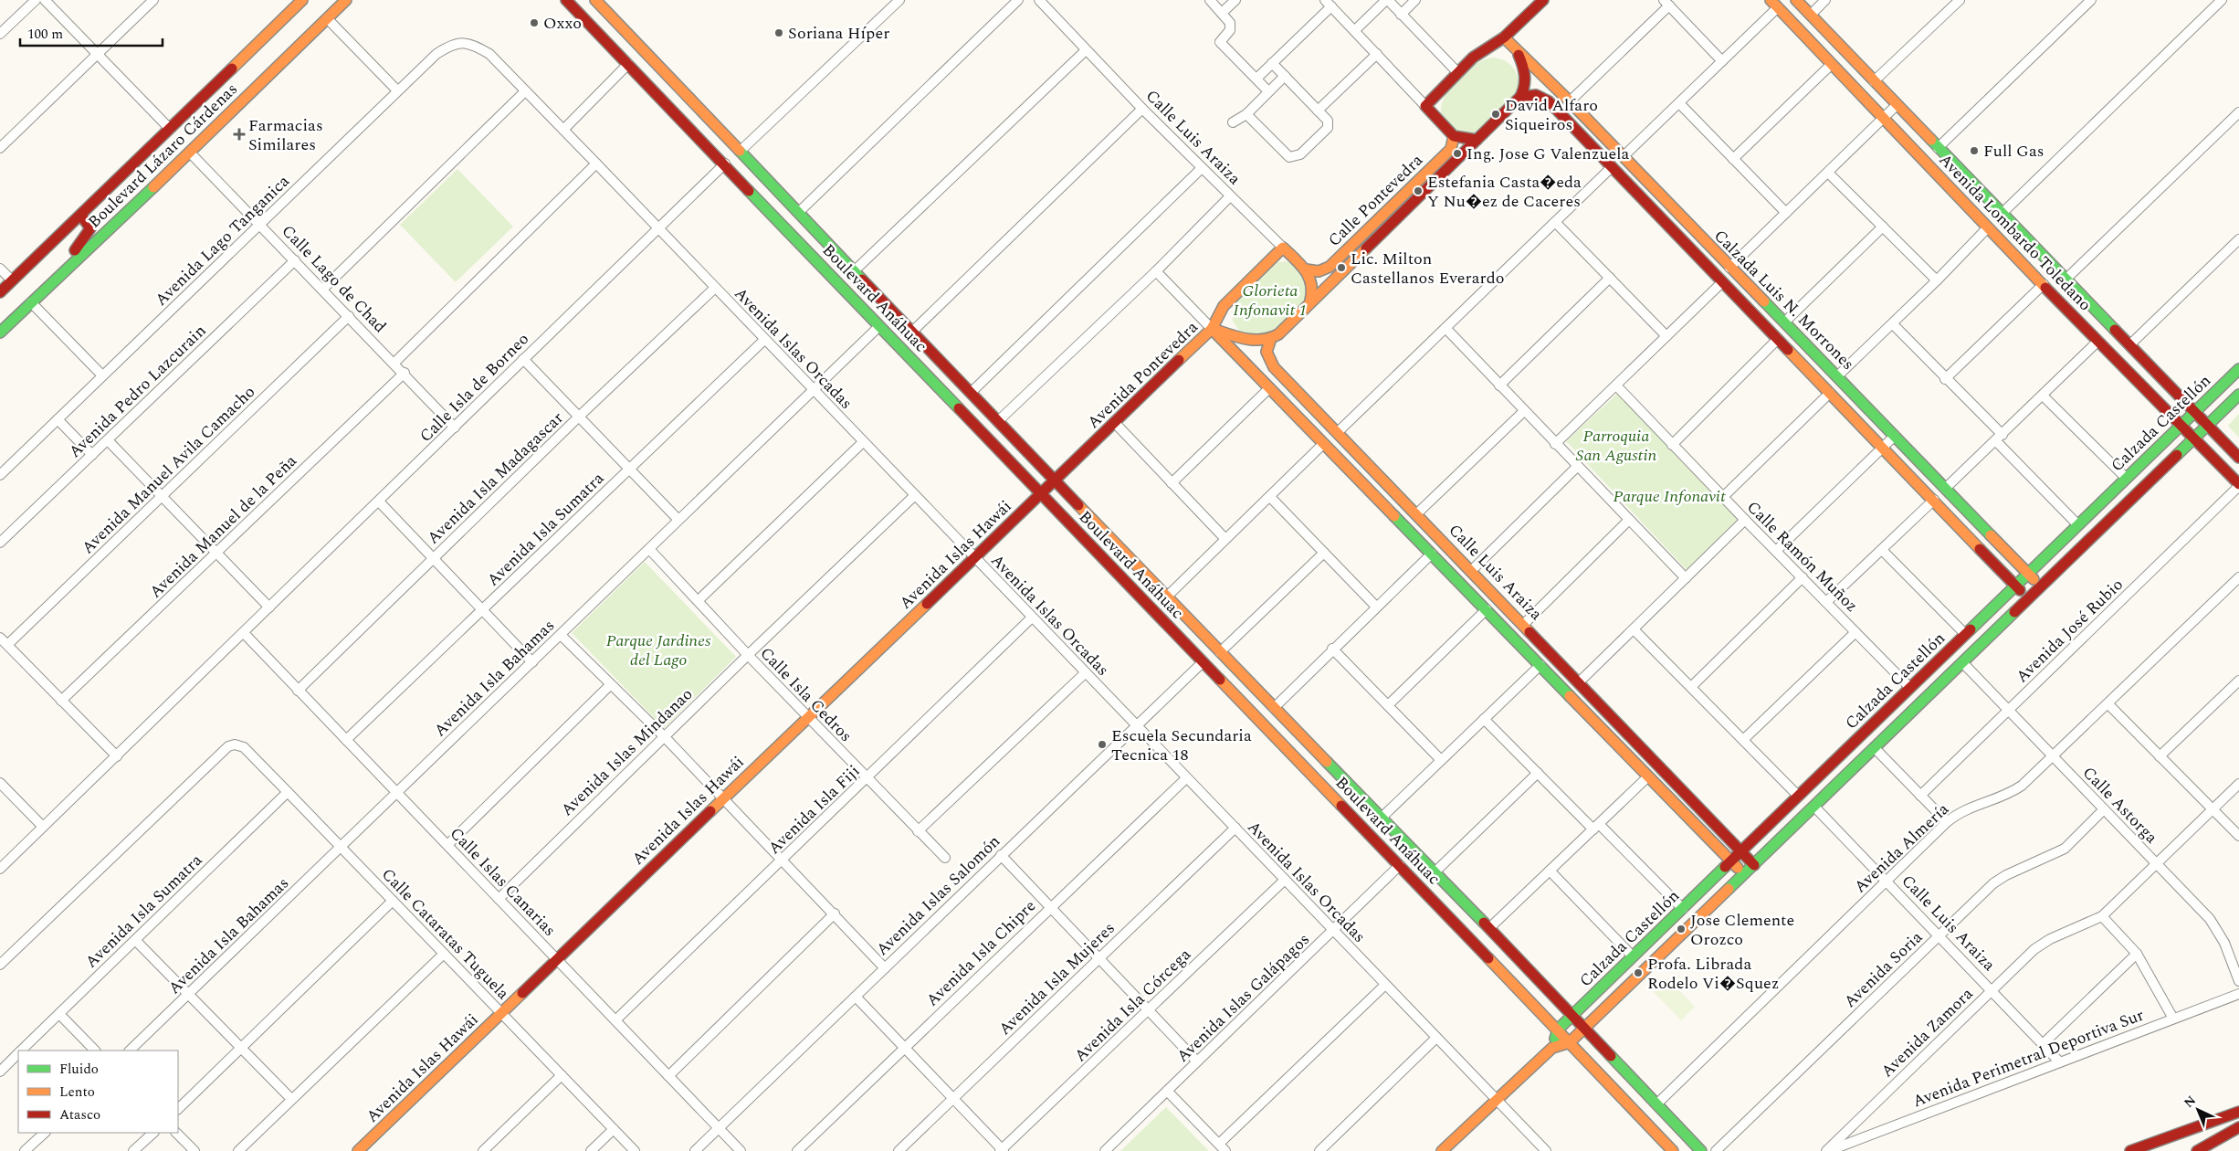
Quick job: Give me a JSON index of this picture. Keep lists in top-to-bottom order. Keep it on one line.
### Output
{"streets":{"main road":["Calle Luis Araiza","Boulevard Lázaro Cárdenas","Calle Pontevedra","Avenida Lombardo Toledano","Boulevard Anáhuac","Calzada Luis N. Morrones","Avenida Pontevedra","Calzada Castellón","Avenida Islas Hawái"],"street":["Avenida Lago Tanganica","Calle Lago de Chad","Avenida Islas Orcadas","Calle Isla de Borneo","Avenida Pedro Lazcurain","Avenida Manuel Avila Camacho","Avenida Isla Madagascar","Avenida Manuel de la Peña","Avenida Isla Sumatra","Calle Ramón Muñoz","Avenida José Rubio","Avenida Isla Bahamas","Calle Isla Cedros","Avenida Islas Mindanao","Calle Astorga","Avenida Isla Fiji","Avenida Almería","Calle Islas Canarias","Avenida Islas Salomón","Calle Cataratas Tuguela","Avenida Isla Chipre","Avenida Soria","Avenida Isla Mujeres","Avenida Islas Galápagos","Avenida Isla Córcega","Avenida Zamora","Avenida Perimetral Deportiva Sur"]},"crossings":[["Calle Luis Araiza","Calle Pontevedra"],["Calle Luis Araiza","Avenida Pontevedra"],["Calle Luis Araiza","Calzada Castellón"],["Calle Luis Araiza","Avenida Almería"],["Calle Luis Araiza","Avenida Soria"],["Calle Luis Araiza","Avenida Zamora"],["Calle Luis Araiza","Avenida Perimetral Deportiva Sur"],["Boulevard Lázaro Cárdenas","Calle Lago de Chad"],["Calle Pontevedra","Calzada Luis N. Morrones"],["Avenida Lombardo Toledano","Calzada Castellón"],["Avenida Lombardo Toledano","Avenida José Rubio"],["Avenida Lago Tanganica","Calle Lago de Chad"],["Avenida Lago Tanganica","Avenida Islas Orcadas"],["Calle Lago de Chad","Calle Isla de Borneo"],["Calle Lago de Chad","Avenida Pedro Lazcurain"],["Calle Lago de Chad","Avenida Manuel Avila Camacho"],["Calle Lago de Chad","Avenida Manuel de la Peña"],["Boulevard Anáhuac","Avenida Pontevedra"],["Boulevard Anáhuac","Calle Isla de Borneo"],["Boulevard Anáhuac","Calzada Castellón"],["Boulevard Anáhuac","Avenida Islas Hawái"],["Boulevard Anáhuac","Avenida Isla Bahamas"],["Boulevard Anáhuac","Avenida Almería"],["Boulevard Anáhuac","Avenida Islas Salomón"],["Boulevard Anáhuac","Avenida Islas Galápagos"],["Calzada Luis N. Morrones","Calzada Castellón"],["Avenida Islas Orcadas","Calle Isla de Borneo"],["Avenida Islas Orcadas","Avenida Isla Madagascar"],["Avenida Islas Orcadas","Avenida Isla Sumatra"],["Avenida Islas Orcadas","Avenida Islas Hawái"],["Avenida Islas Orcadas","Avenida Isla Bahamas"],["Avenida Islas Orcadas","Avenida Islas Mindanao"],["Avenida Islas Orcadas","Avenida Isla Fiji"],["Avenida Islas Orcadas","Avenida Islas Salomón"],["Avenida Islas Orcadas","Avenida Isla Chipre"],["Avenida Islas Orcadas","Avenida Isla Mujeres"],["Avenida Islas Orcadas","Avenida Islas Galápagos"],["Avenida Islas Orcadas","Avenida Isla Córcega"],["Avenida Pontevedra","Avenida Islas Hawái"],["Calle Isla de Borneo","Calle Islas Canarias"],["Calzada Castellón","Calle Ramón Muñoz"],["Calzada Castellón","Calle Astorga"],["Avenida Isla Madagascar","Calle Islas Canarias"],["Avenida Isla Sumatra","Calle Islas Canarias"],["Avenida Isla Sumatra","Calle Cataratas Tuguela"],["Avenida Islas Hawái","Calle Isla Cedros"],["Avenida Islas Hawái","Calle Islas Canarias"],["Avenida Islas Hawái","Calle Cataratas Tuguela"],["Avenida José Rubio","Calle Astorga"],["Avenida Isla Bahamas","Calle Isla Cedros"],["Avenida Isla Bahamas","Calle Islas Canarias"],["Avenida Isla Bahamas","Calle Cataratas Tuguela"],["Calle Isla Cedros","Avenida Islas Mindanao"],["Calle Isla Cedros","Avenida Isla Fiji"],["Avenida Islas Mindanao","Calle Islas Canarias"],["Calle Astorga","Avenida Almería"],["Calle Astorga","Avenida Soria"],["Calle Astorga","Avenida Zamora"],["Avenida Isla Fiji","Calle Islas Canarias"],["Calle Islas Canarias","Avenida Islas Salomón"],["Avenida Zamora","Avenida Perimetral Deportiva Sur"]],"parks":["Glorieta Infonavit 1","Parroquia San Agustin","Parque Infonavit","Parque Jardines del Lago"],"places":{"other":["Oxxo","Soriana Híper","David Alfaro Siqueiros","Full Gas","Ing. Jose G Valenzuela","Estefania Casta�eda Y Nu�ez de Caceres","Lic. Milton Castellanos Everardo","Escuela Secundaria Tecnica 18","Jose Clemente Orozco","Profa. Librada Rodelo Vi�Squez"],"health":["Farmacias Similares"]},"legend":["Fluido","Lento","Atasco"],"scale_bar":"100 m","north":"top left"}
